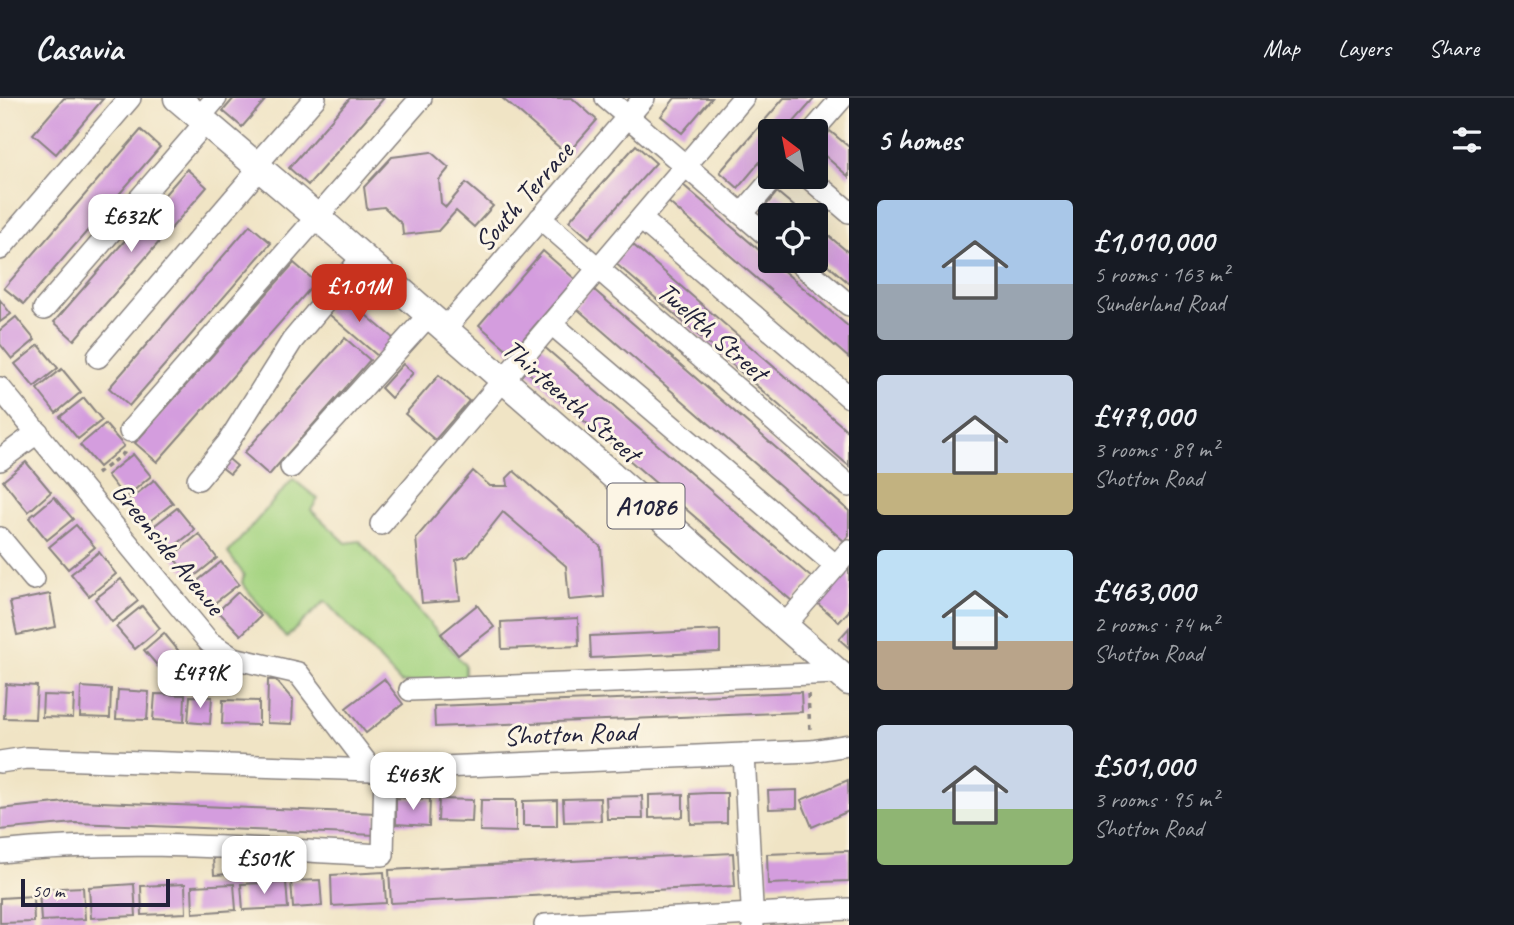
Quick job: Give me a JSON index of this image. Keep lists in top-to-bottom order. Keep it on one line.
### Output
{"streets":{"main road":["Thirteenth Street","A1086"],"street":["South Terrace","Twelfth Street","Greenside Avenue","Shotton Road"]},"crossings":[["South Terrace","Twelfth Street"],["South Terrace","Thirteenth Street"],["South Terrace","A1086"],["Thirteenth Street","A1086"],["Greenside Avenue","Shotton Road"]],"scale_bar":"50 m","north":"top left","page":{"header":"Casavia","nav":["Map","Layers","Share"],"heading":"5 homes","list":[{"name":"£1,010,000","note":"5 rooms · 163 m² · Sunderland Road"},{"name":"£479,000","note":"3 rooms · 89 m² · Shotton Road"},{"name":"£463,000","note":"2 rooms · 74 m² · Shotton Road"},{"name":"£501,000","note":"3 rooms · 95 m² · Shotton Road"}],"price":["£632K","£1.01M","£479K","£463K","£501K"],"scale":"50 m"}}
